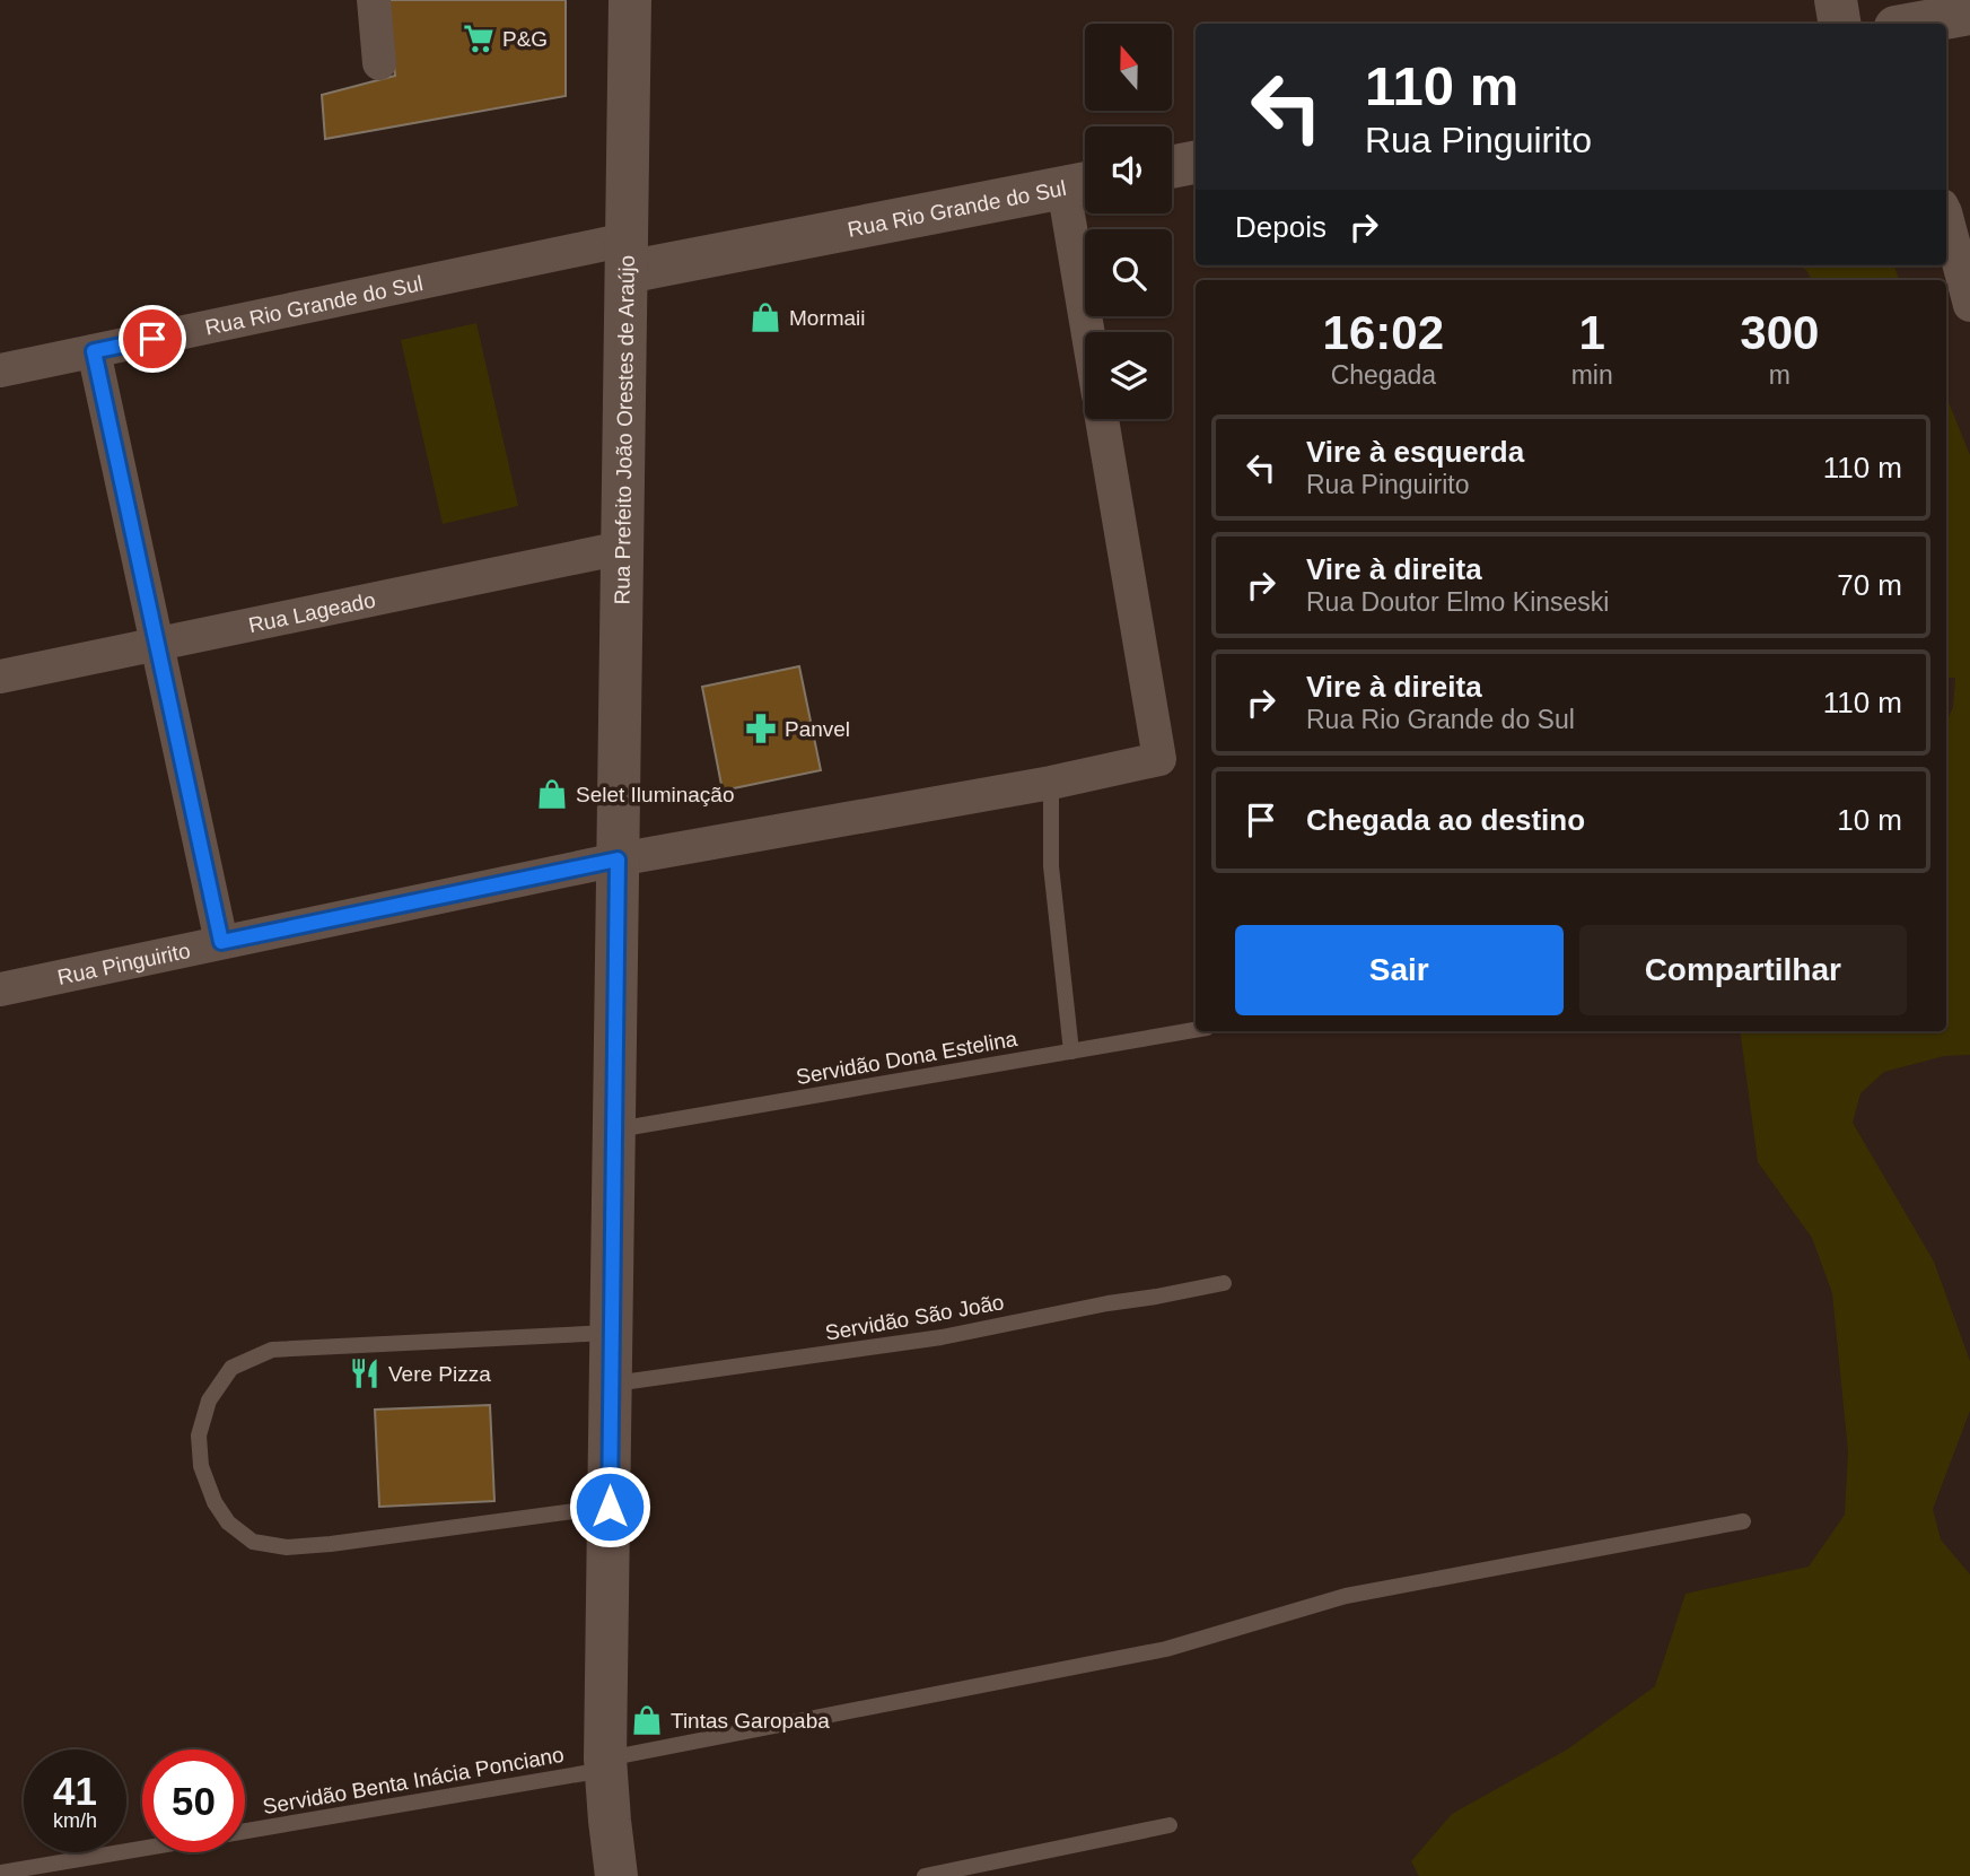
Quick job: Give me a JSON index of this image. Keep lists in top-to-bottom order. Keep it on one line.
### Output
{"streets":{"main road":["Rua Rio Grande do Sul","Rua Prefeito João Orestes de Araújo"],"street":["Rua Lageado","Rua Pinguirito"],"lane":["Servidão Dona Estelina","Servidão São João","Servidão Benta Inácia Ponciano"]},"crossings":[["Rua Rio Grande do Sul","Rua Prefeito João Orestes de Araújo"],["Rua Prefeito João Orestes de Araújo","Rua Lageado"],["Rua Prefeito João Orestes de Araújo","Rua Pinguirito"],["Rua Prefeito João Orestes de Araújo","Servidão Dona Estelina"],["Rua Prefeito João Orestes de Araújo","Servidão São João"],["Rua Prefeito João Orestes de Araújo","Servidão Benta Inácia Ponciano"]],"places":{"supermarket":["P&G"],"shop":["Mormaii","Selet Iluminação","Tintas Garopaba"],"pharmacy":["Panvel"],"restaurant":["Vere Pizza"]},"north":"top","page":{"turn":["110 m","Rua Pinguirito"],"then":"Depois","eta":["16:02","Chegada","1","min","300","m"],"list":[{"name":"Vire à esquerda","note":"Rua Pinguirito","value":"110 m"},{"name":"Vire à direita","note":"Rua Doutor Elmo Kinseski","value":"70 m"},{"name":"Vire à direita","note":"Rua Rio Grande do Sul","value":"110 m"},{"name":"Chegada ao destino","value":"10 m"}],"buttons":["Sair","Compartilhar"],"speed":"41 km/h","limit":"50"}}
